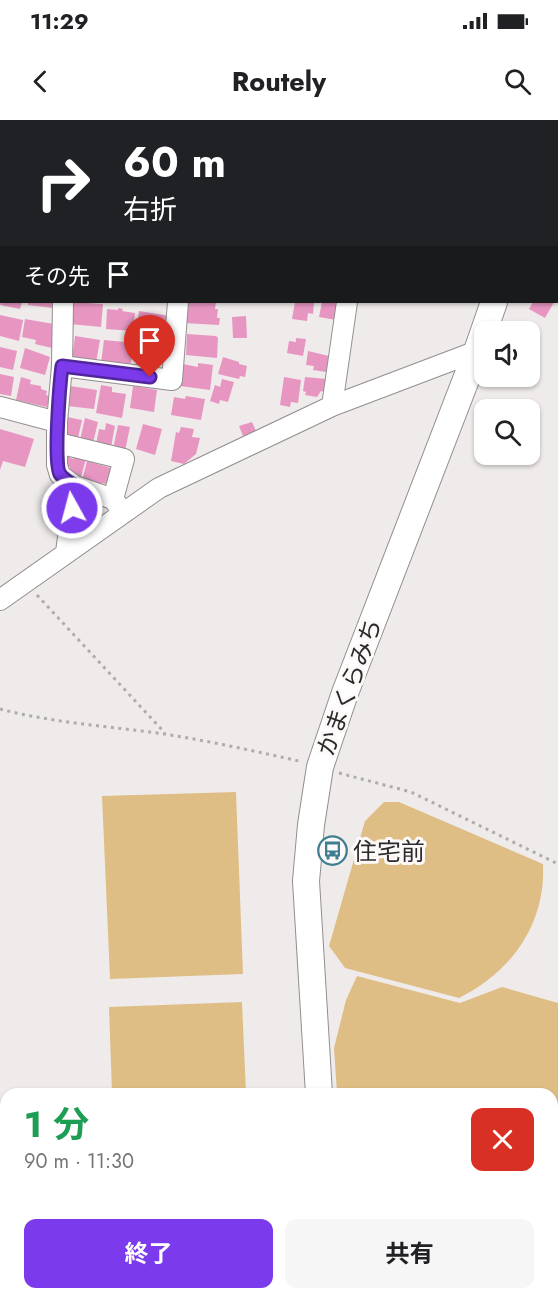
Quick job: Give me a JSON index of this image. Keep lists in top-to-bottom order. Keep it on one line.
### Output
{"streets":{"main road":["かまくらみち"]},"places":{"bus stop":["住宅前"]},"page":{"status":"11:29","header":"Routely","turn":["60 m","右折"],"then":"その先","heading":["1 分","90 m · 11:30"],"buttons":["終了","共有"]}}
